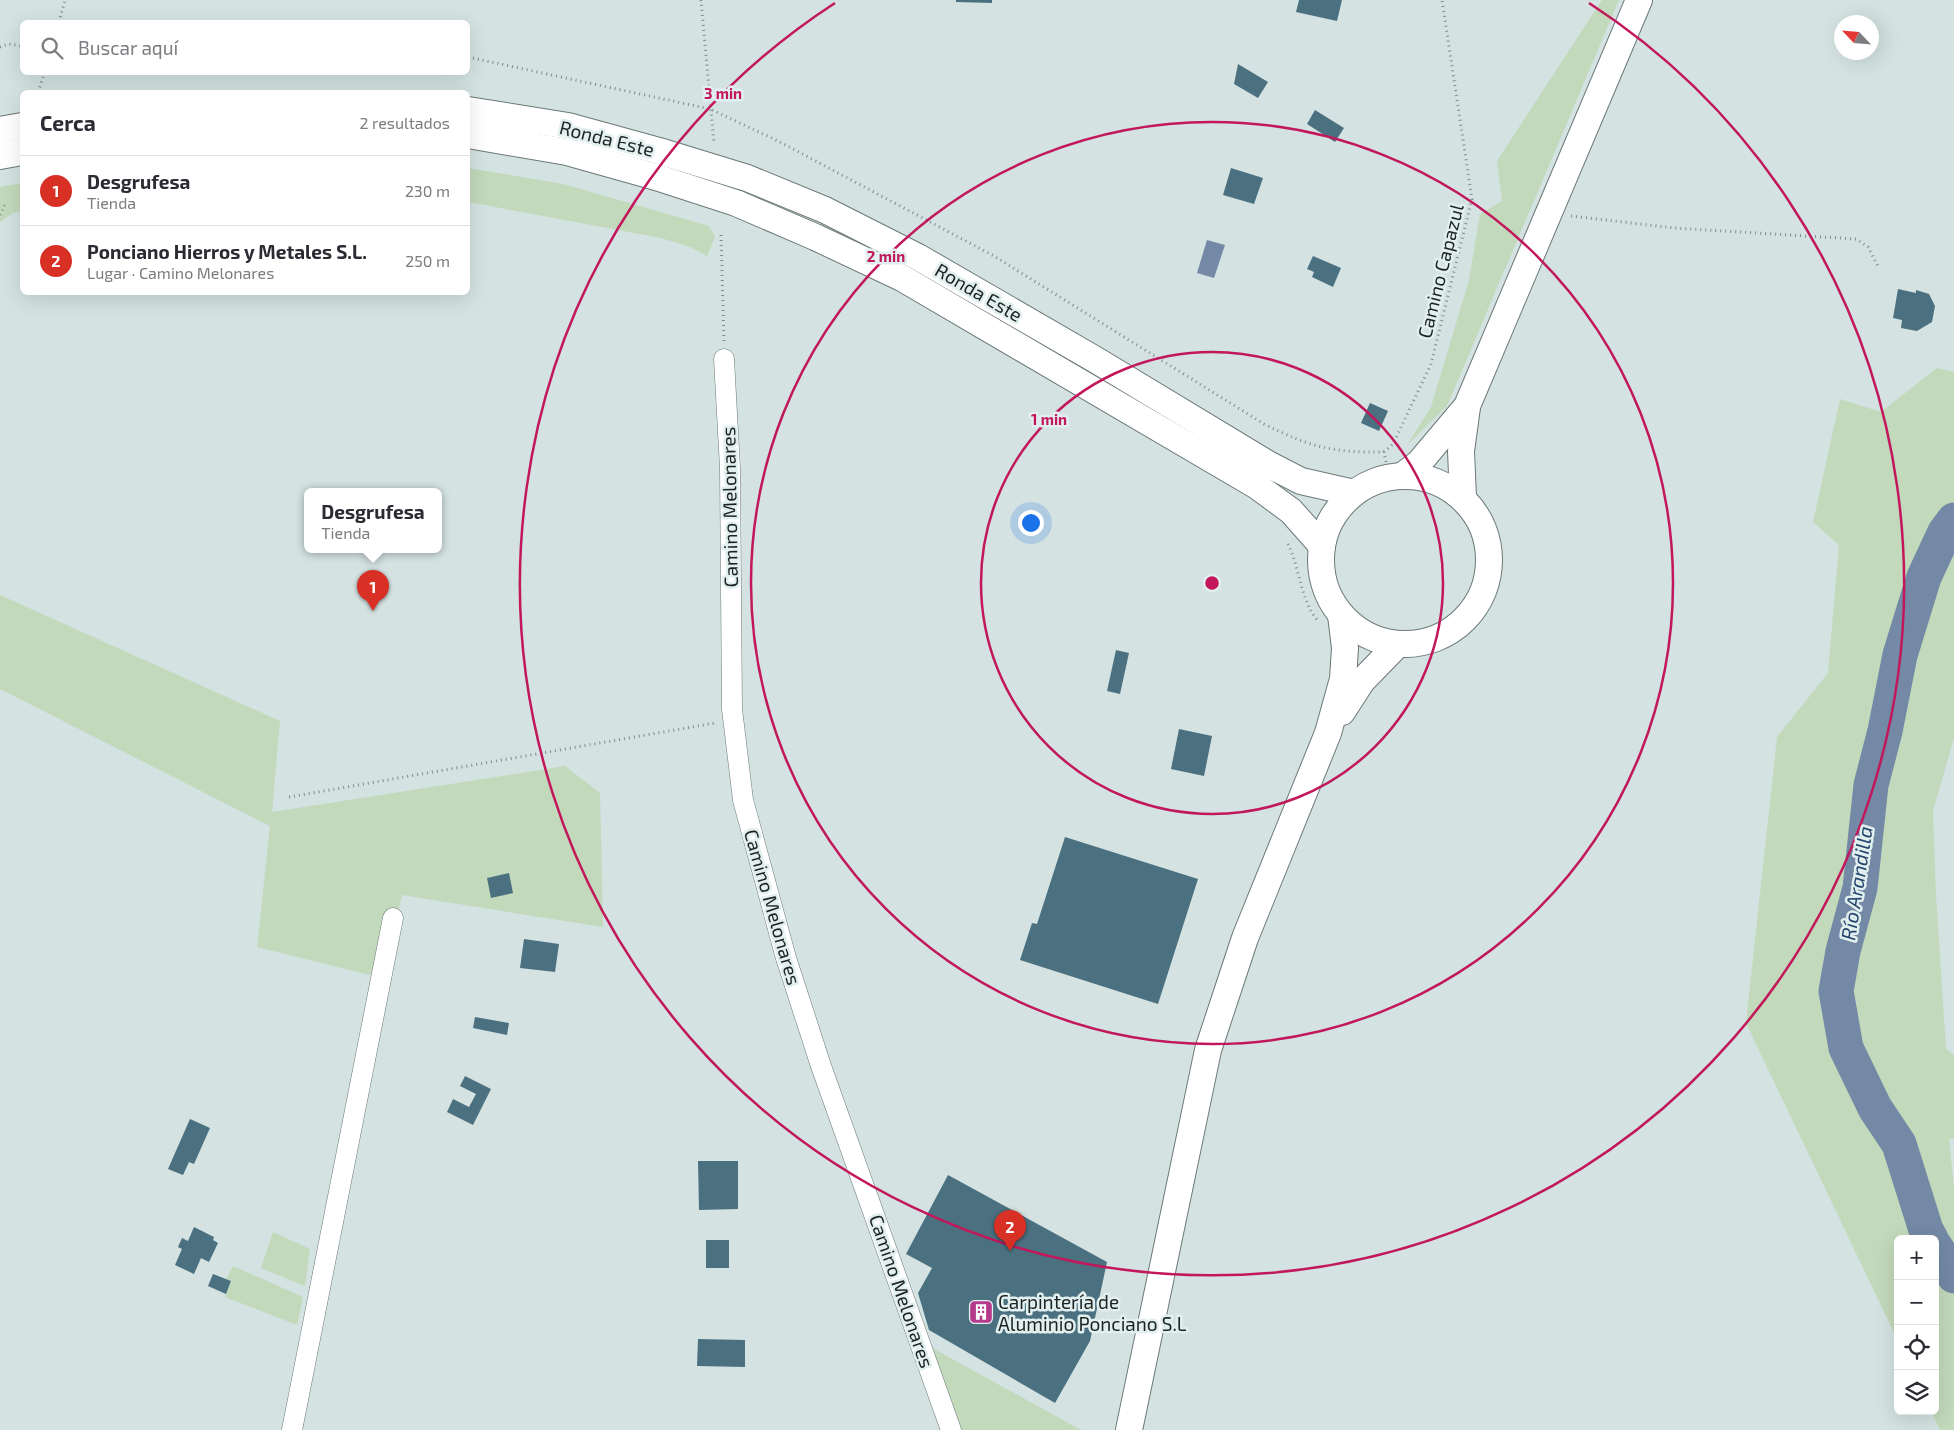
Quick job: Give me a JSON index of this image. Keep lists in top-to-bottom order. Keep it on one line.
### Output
{"streets":{"main road":["Ronda Este"],"street":["Camino Melonares"],"path":["Camino Capazul"]},"crossings":[["Ronda Este","Camino Capazul"]],"water":["Río Arandilla"],"places":{"building":["Carpintería de Aluminio Ponciano S.L"]},"north":"top left","page":{"search":"Buscar aquí","heading":["Cerca","2 resultados"],"list":[{"mark":"1","name":"Desgrufesa","note":"Tienda","value":"230 m"},{"mark":"2","name":"Ponciano Hierros y Metales S.L.","note":"Lugar · Camino Melonares","value":"250 m"}],"popup":["Desgrufesa","Tienda"],"pins":["1","2"],"map_buttons":["+","−"]},"rings":["3 min","2 min","1 min"]}
